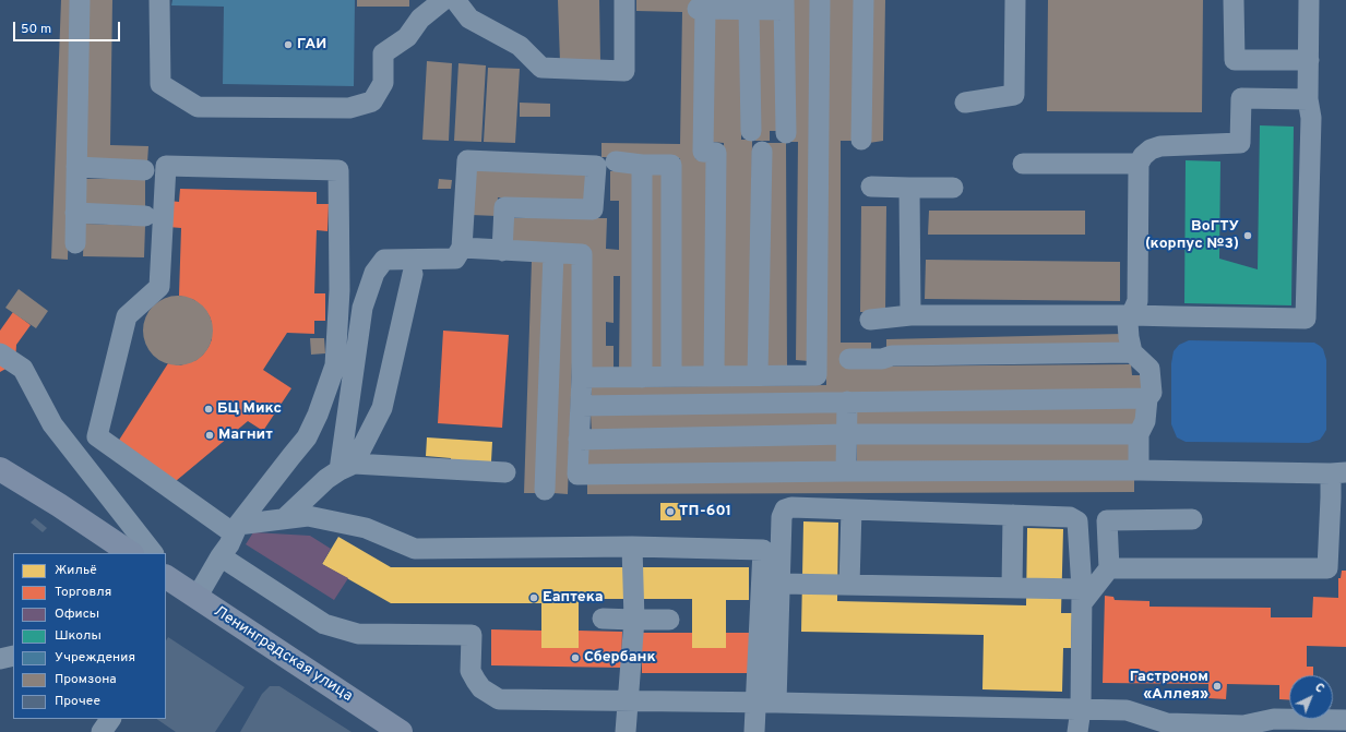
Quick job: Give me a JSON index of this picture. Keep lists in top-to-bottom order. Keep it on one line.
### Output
{"streets":{"main road":["Ленинградская улица"]},"places":["ГАИ","ВоГТУ (корпус №3)","БЦ Микс","Магнит","ТП-601","Еаптека","Сбербанк","Гастроном «Аллея»"],"legend":["Жильё","Торговля","Офисы","Школы","Учреждения","Промзона","Прочее"],"scale_bar":"50 m","north":"top right"}
